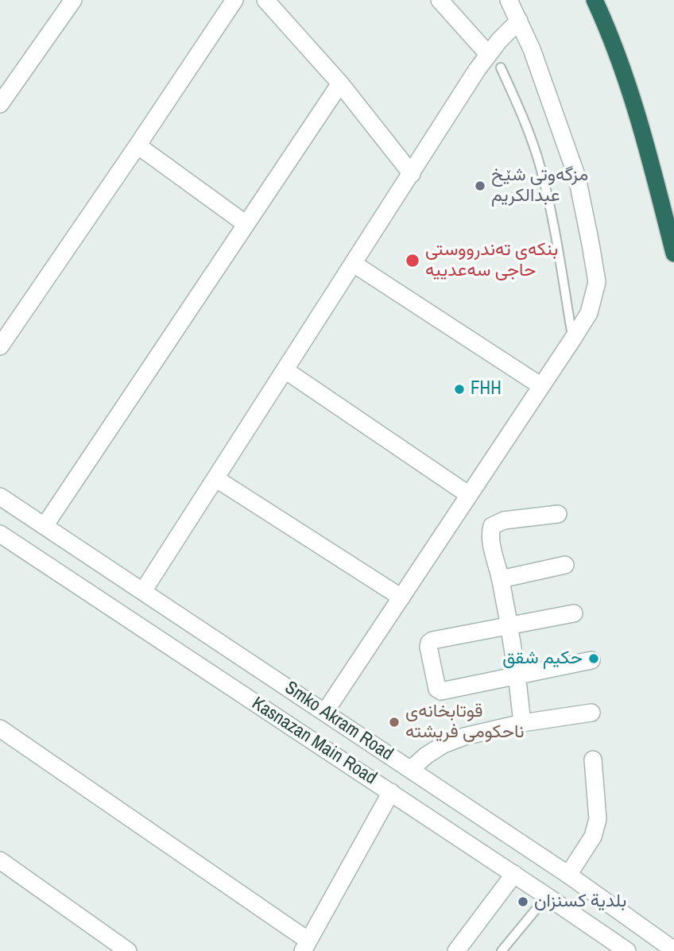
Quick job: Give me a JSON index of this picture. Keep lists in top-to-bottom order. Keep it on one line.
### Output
{"streets":{"street":["Smko Akram Road","Kasnazan Main Road"]},"places":["مزگەوتى شێخ عبدالکریم","بنکەی تەندرووستی حاجی سەعدییە","FHH","حكيم شقق","قوتابخانەی ناحکومی فریشتە","بلدية كسنزان"]}
